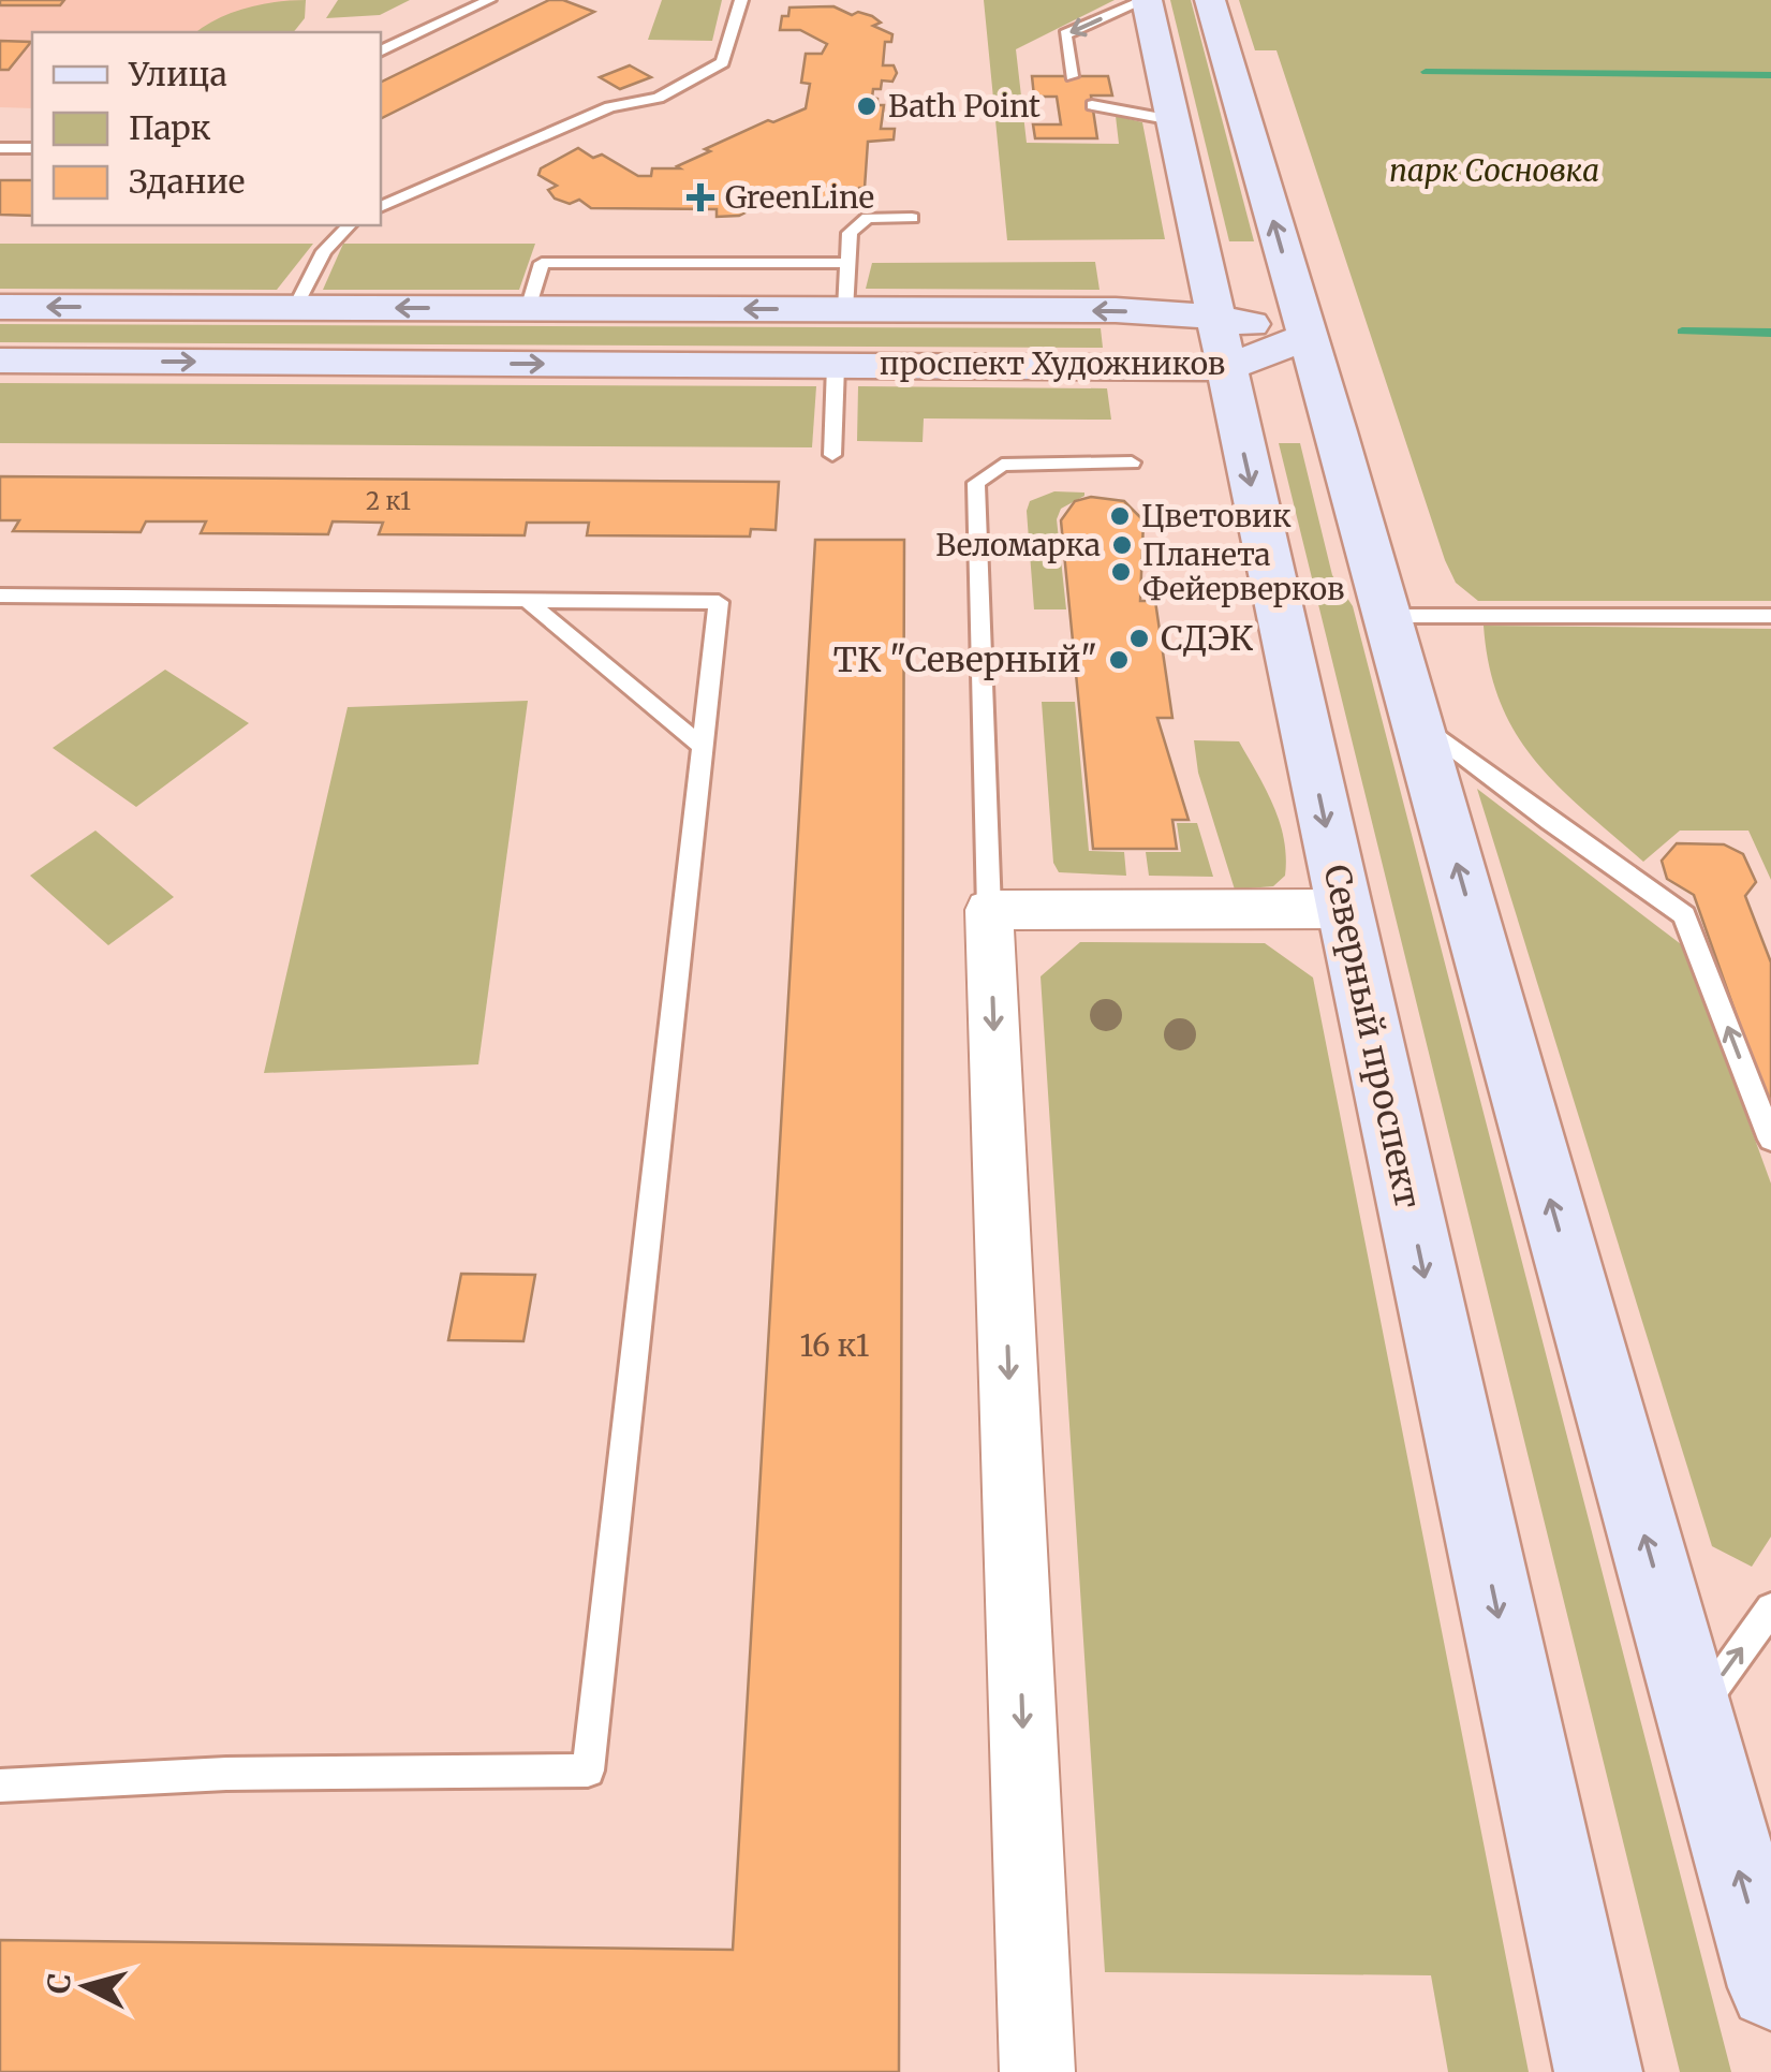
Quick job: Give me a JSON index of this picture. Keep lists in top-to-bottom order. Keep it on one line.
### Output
{"streets":{"main road":["проспект Художников","Северный проспект"]},"crossings":[["проспект Художников","Северный проспект"]],"parks":["парк Сосновка"],"places":{"other":["Bath Point","Цветовик","Веломарка","Планета Фейерверков","СДЭК","ТК \"Северный\""],"health":["GreenLine"]},"house_numbers":["2 к1","16 к1"],"legend":["Улица","Парк","Здание"],"north":"left"}
